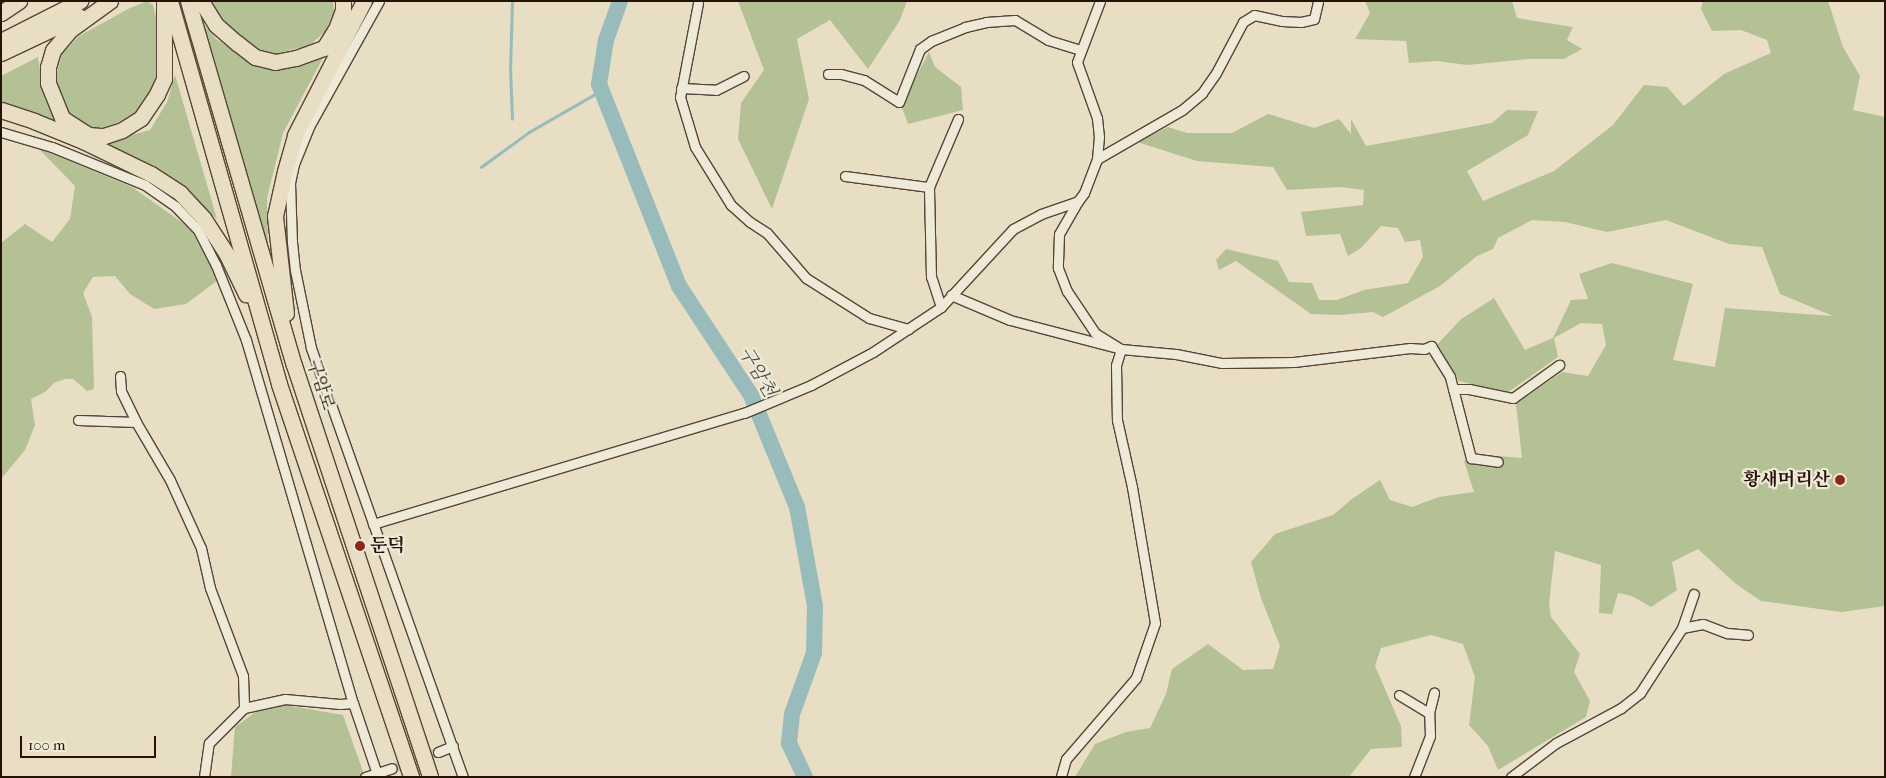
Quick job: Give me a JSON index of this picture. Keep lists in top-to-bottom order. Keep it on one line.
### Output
{"streets":{"highway":["구암로"]},"water":["구암천"],"places":["황새머리산","둔덕"],"scale_bar":"100 m"}
